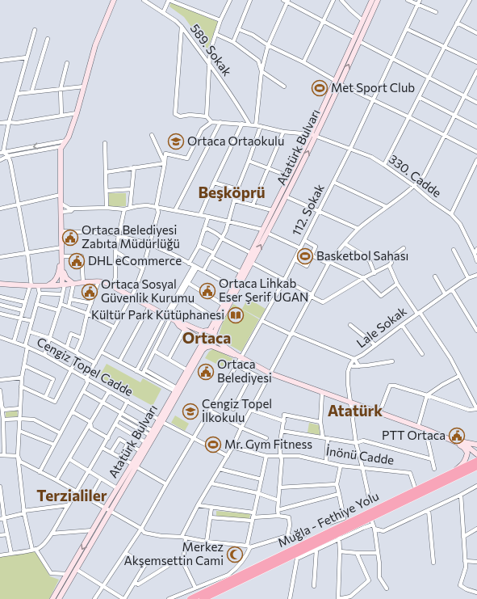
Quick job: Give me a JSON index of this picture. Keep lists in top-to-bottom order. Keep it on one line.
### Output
{"streets":{"highway":["Muğla - Fethiye Yolu"],"main road":["Atatürk Bulvarı"],"street":["589. Sokak","330. Cadde","112. Sokak","Lale Sokak","Cengiz Topel Cadde","İnönü Cadde"]},"crossings":[["589. Sokak","330. Cadde"],["Atatürk Bulvarı","330. Cadde"],["Atatürk Bulvarı","Cengiz Topel Cadde"],["330. Cadde","112. Sokak"],["112. Sokak","Lale Sokak"],["İnönü Cadde","Muğla - Fethiye Yolu"]],"districts":["Beşköprü","Ortaca","Atatürk","Terzialiler"],"places":{"sports":["Met Sport Club","Basketbol Sahası","Mr. Gym Fitness"],"school or university":["Ortaca Ortaokulu","Cengiz Topel İlkokulu"],"public building":["Ortaca Belediyesi Zabıta Müdürlüğü","DHL eCommerce","Ortaca Lihkab Eser Şerif UGAN","Ortaca Sosyal Güvenlik Kurumu","Ortaca Belediyesi","PTT Ortaca"],"library":["Kültür Park Kütüphanesi"],"mosque":["Merkez Akşemsettin Cami"]}}
